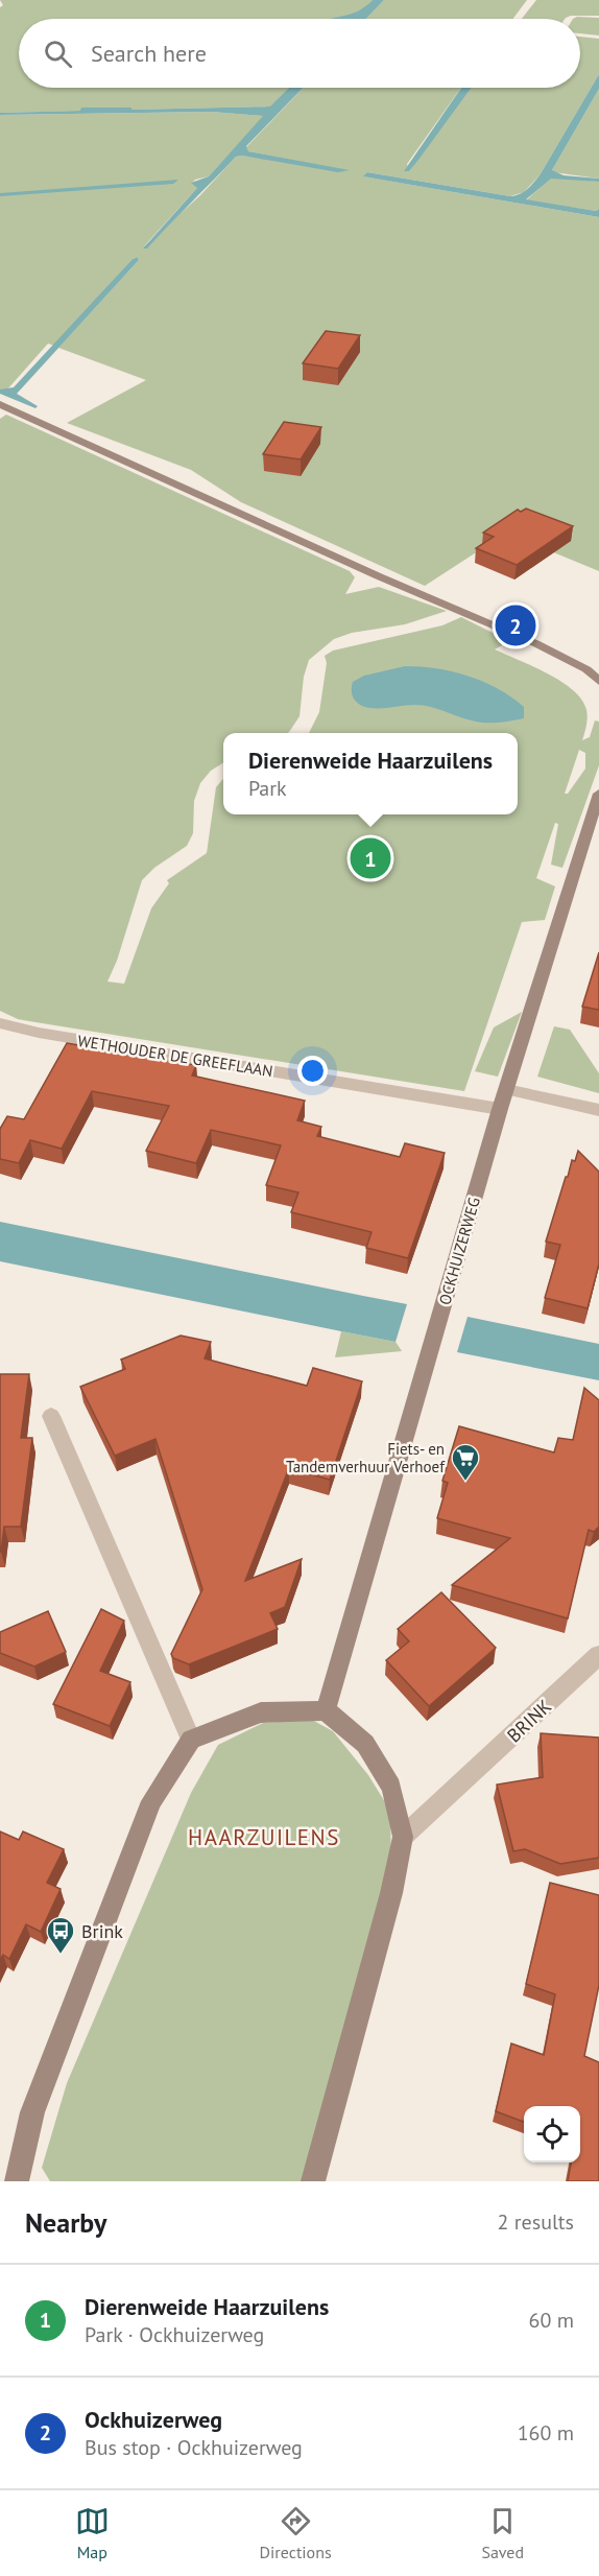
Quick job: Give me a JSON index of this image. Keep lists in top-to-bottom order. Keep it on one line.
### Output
{"streets":{"street":["WETHOUDER DE GREEFLAAN","OCKHUIZERWEG","BRINK"]},"crossings":[["WETHOUDER DE GREEFLAAN","OCKHUIZERWEG"]],"districts":["HAARZUILENS"],"places":{"supermarket":["Fiets- en Tandemverhuur Verhoef"],"bus stop":["Brink"]},"page":{"search":"Search here","pins":["2","1"],"popup":["Dierenweide Haarzuilens","Park"],"heading":["Nearby","2 results"],"list":[{"mark":"1","name":"Dierenweide Haarzuilens","note":"Park · Ockhuizerweg","value":"60 m"},{"mark":"2","name":"Ockhuizerweg","note":"Bus stop · Ockhuizerweg","value":"160 m"}],"nav":["Map","Directions","Saved"]}}
